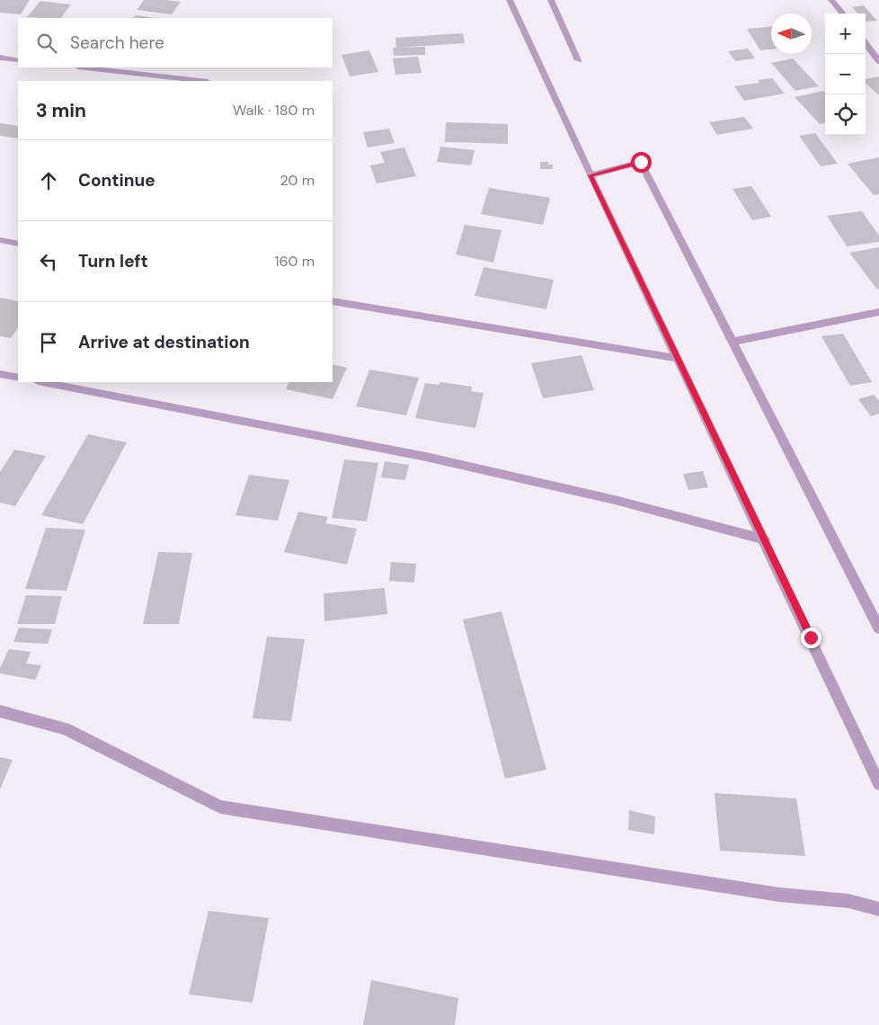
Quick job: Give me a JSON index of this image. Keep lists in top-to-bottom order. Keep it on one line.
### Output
{"north":"left","page":{"map_buttons":["+","−"],"search":"Search here","heading":["3 min","Walk · 180 m"],"list":[["Continue","20 m"],["Turn left","160 m"],"Arrive at destination"]}}
